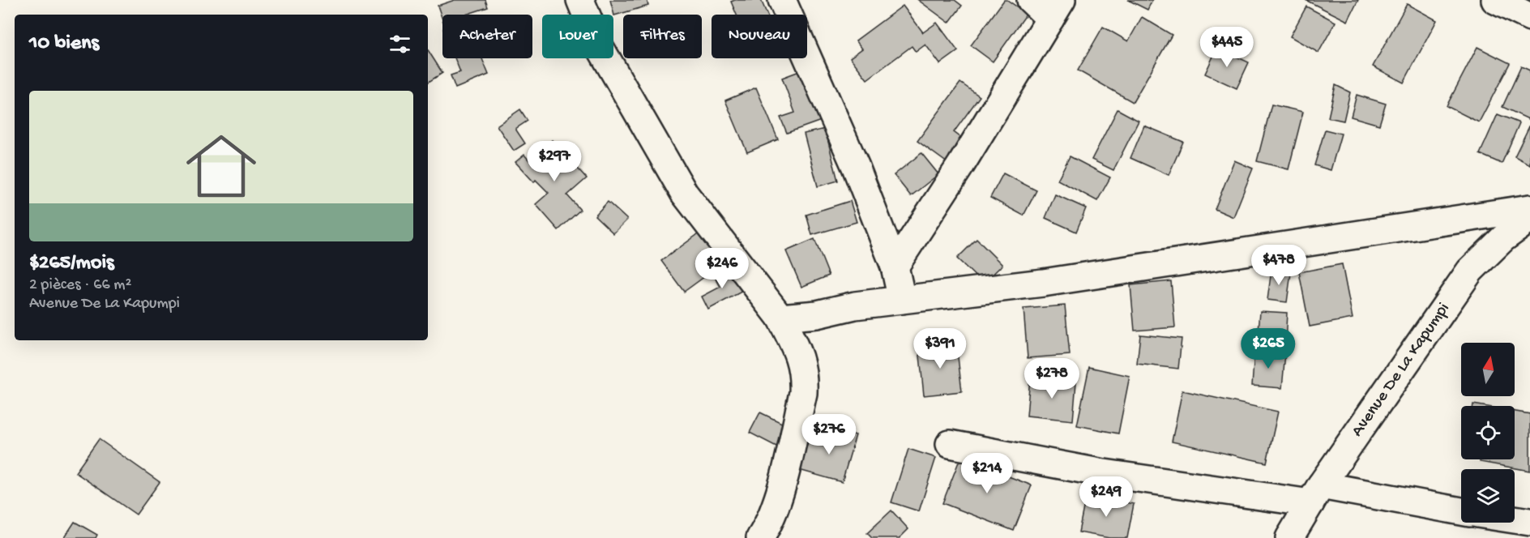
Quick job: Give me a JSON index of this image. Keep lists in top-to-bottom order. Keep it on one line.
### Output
{"streets":{"street":["Avenue De La Kapumpi"]},"north":"top","page":{"chip":["Acheter","Louer","Filtres","Nouveau"],"heading":"10 biens","price":["$445","$297","$478","$246","$391","$265","$278","$276","$214","$249"],"list":[{"name":"$265/mois","note":"2 pièces · 66 m² · Avenue De La Kapumpi"}]}}
